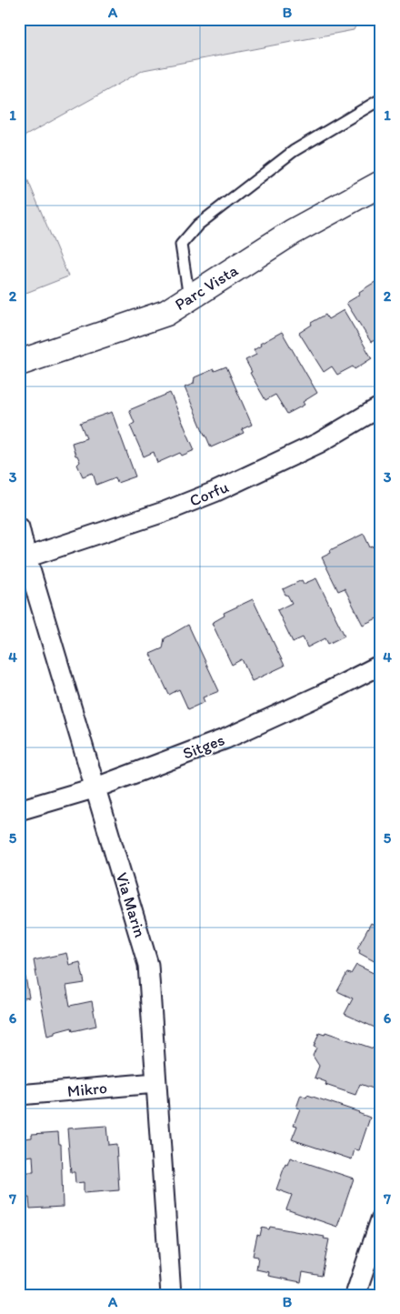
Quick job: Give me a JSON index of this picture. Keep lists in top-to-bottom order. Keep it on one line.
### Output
{"streets":{"street":["Parc Vista","Corfu","Sitges","Via Marin","Mikro"]},"crossings":[["Corfu","Via Marin"],["Sitges","Via Marin"],["Via Marin","Mikro"]],"grid":{"columns":["A","B"],"rows":["1","2","3","4","5","6","7"]}}
